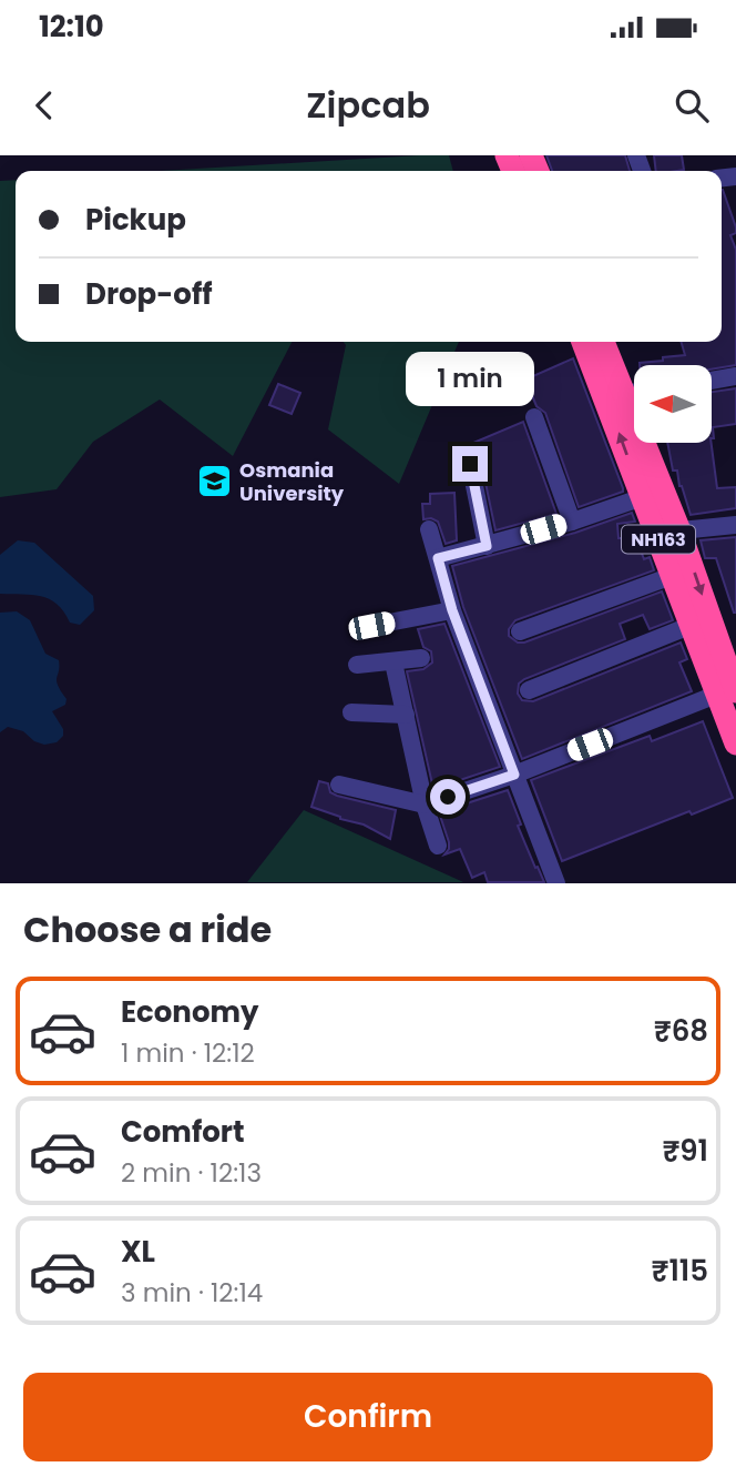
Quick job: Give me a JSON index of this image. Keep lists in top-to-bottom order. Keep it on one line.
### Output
{"streets":{"highway":["NH163"]},"places":{"school or university":["Osmania University"]},"north":"left","page":{"status":"12:10","header":"Zipcab","banner":["Pickup","Drop-off"],"bubble":"1 min","heading":"Choose a ride","list":[{"name":"Economy","note":"1 min · 12:12","value":"₹68"},{"name":"Comfort","note":"2 min · 12:13","value":"₹91"},{"name":"XL","note":"3 min · 12:14","value":"₹115"}],"buttons":"Confirm"}}
